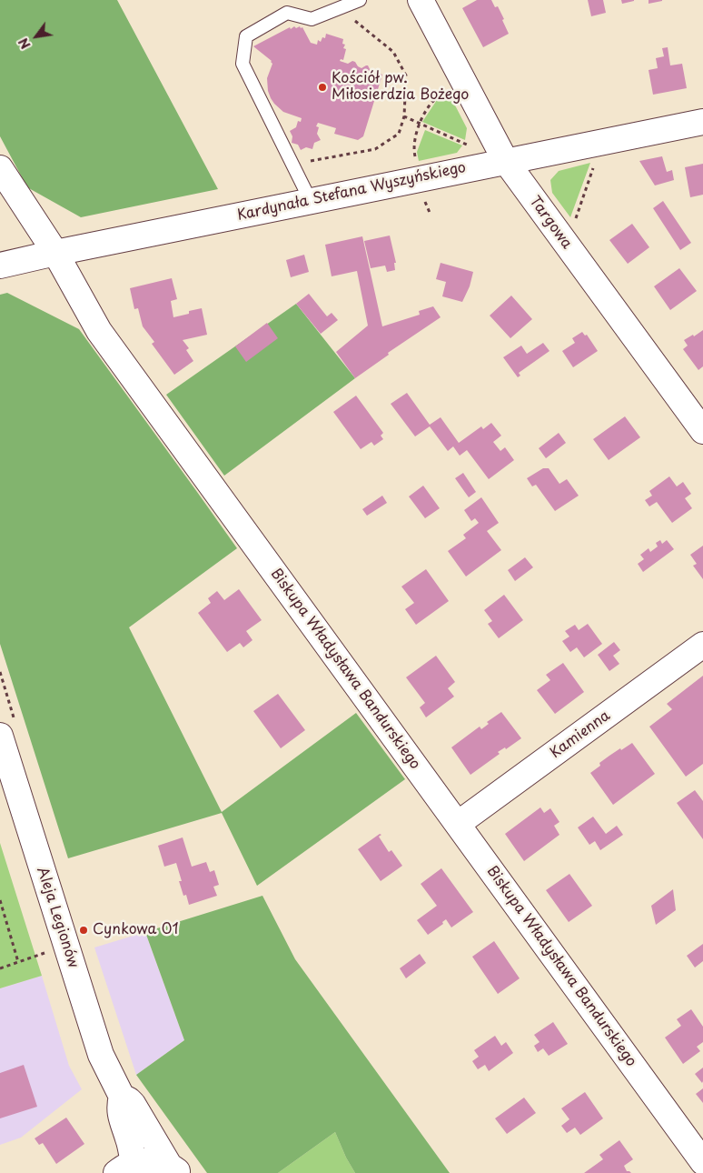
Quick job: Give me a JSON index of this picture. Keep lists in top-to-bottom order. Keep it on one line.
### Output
{"streets":{"street":["Kardynała Stefana Wyszyńskiego","Targowa","Biskupa Władysława Bandurskiego","Kamienna","Aleja Legionów"]},"crossings":[["Kardynała Stefana Wyszyńskiego","Targowa"],["Kardynała Stefana Wyszyńskiego","Biskupa Władysława Bandurskiego"],["Biskupa Władysława Bandurskiego","Kamienna"]],"places":["Kościół pw. Miłosierdzia Bożego","Cynkowa 01"],"north":"bottom left"}
